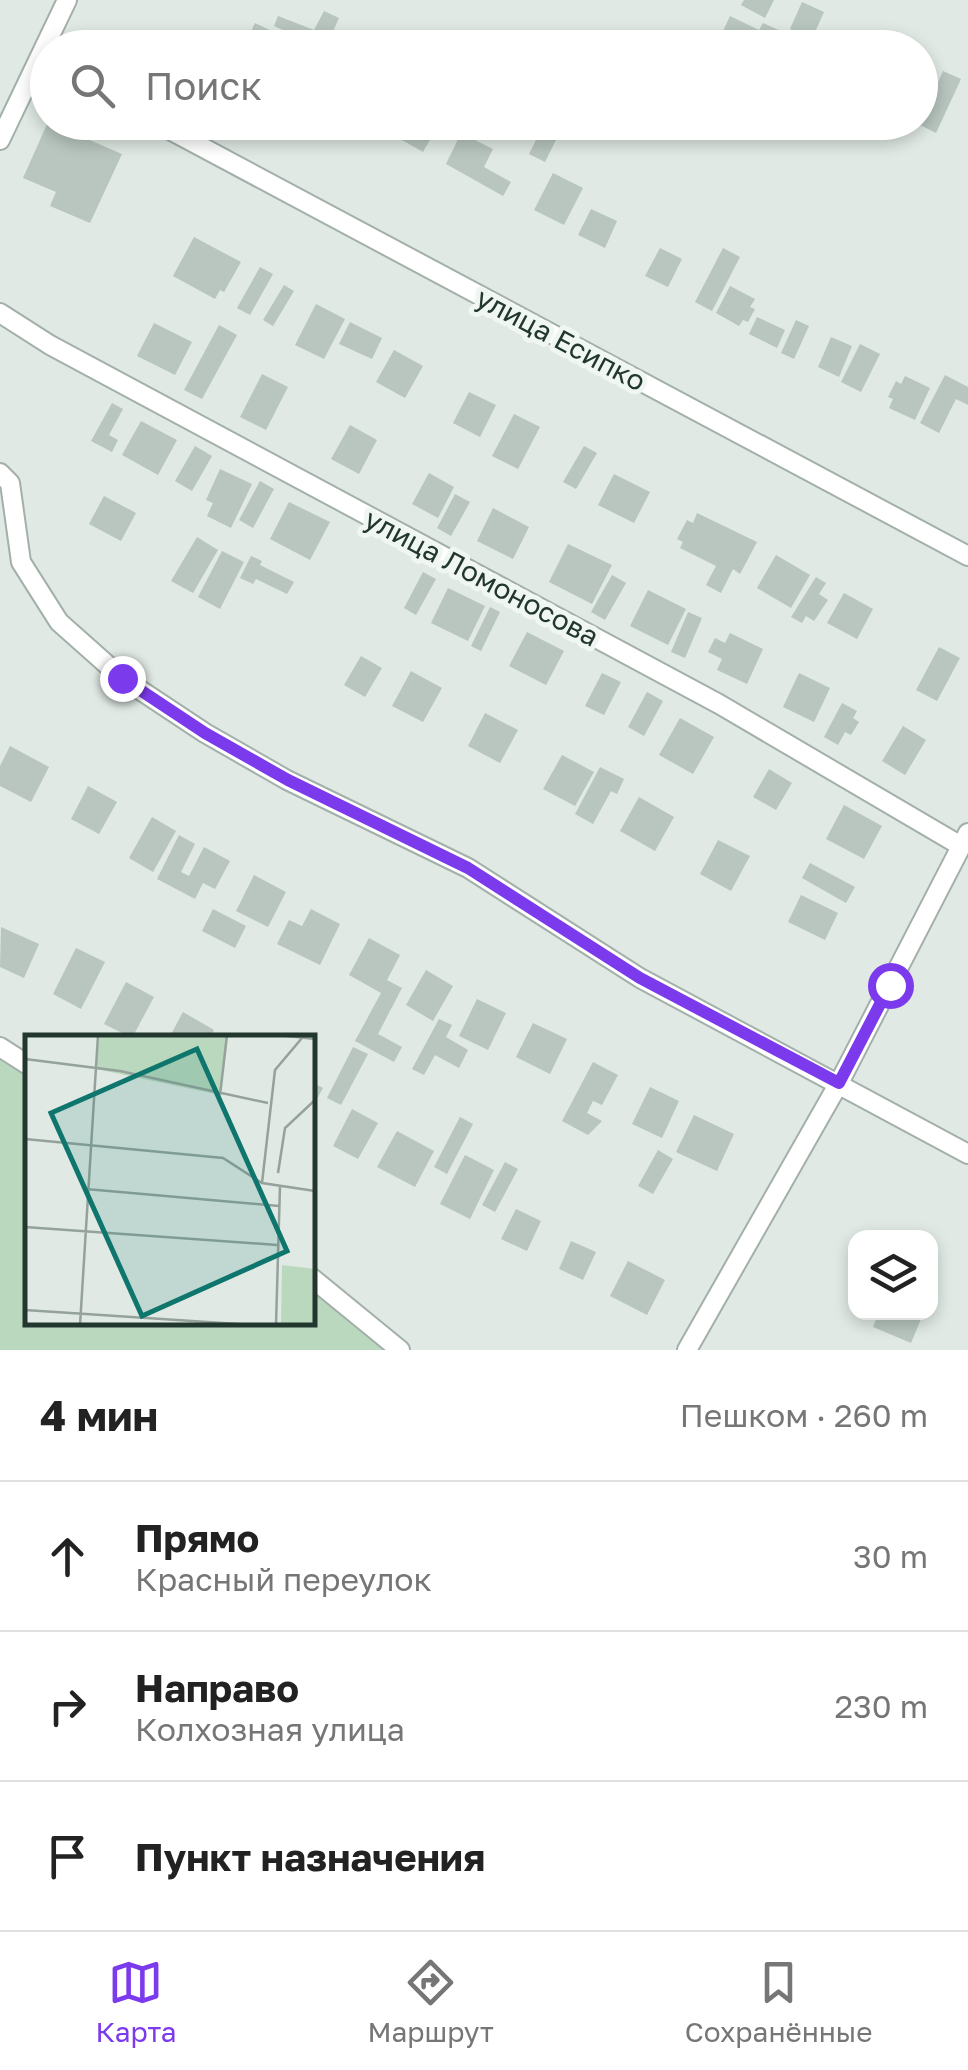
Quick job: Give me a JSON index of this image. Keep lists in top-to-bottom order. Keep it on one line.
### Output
{"streets":{"street":["улица Есипко","улица Ломоносова"]},"page":{"search":"Поиск","heading":["4 мин","Пешком · 260 m"],"list":[["Прямо","Красный переулок","30 m"],["Направо","Колхозная улица","230 m"],"Пункт назначения"],"nav":["Карта","Маршрут","Сохранённые"]}}
